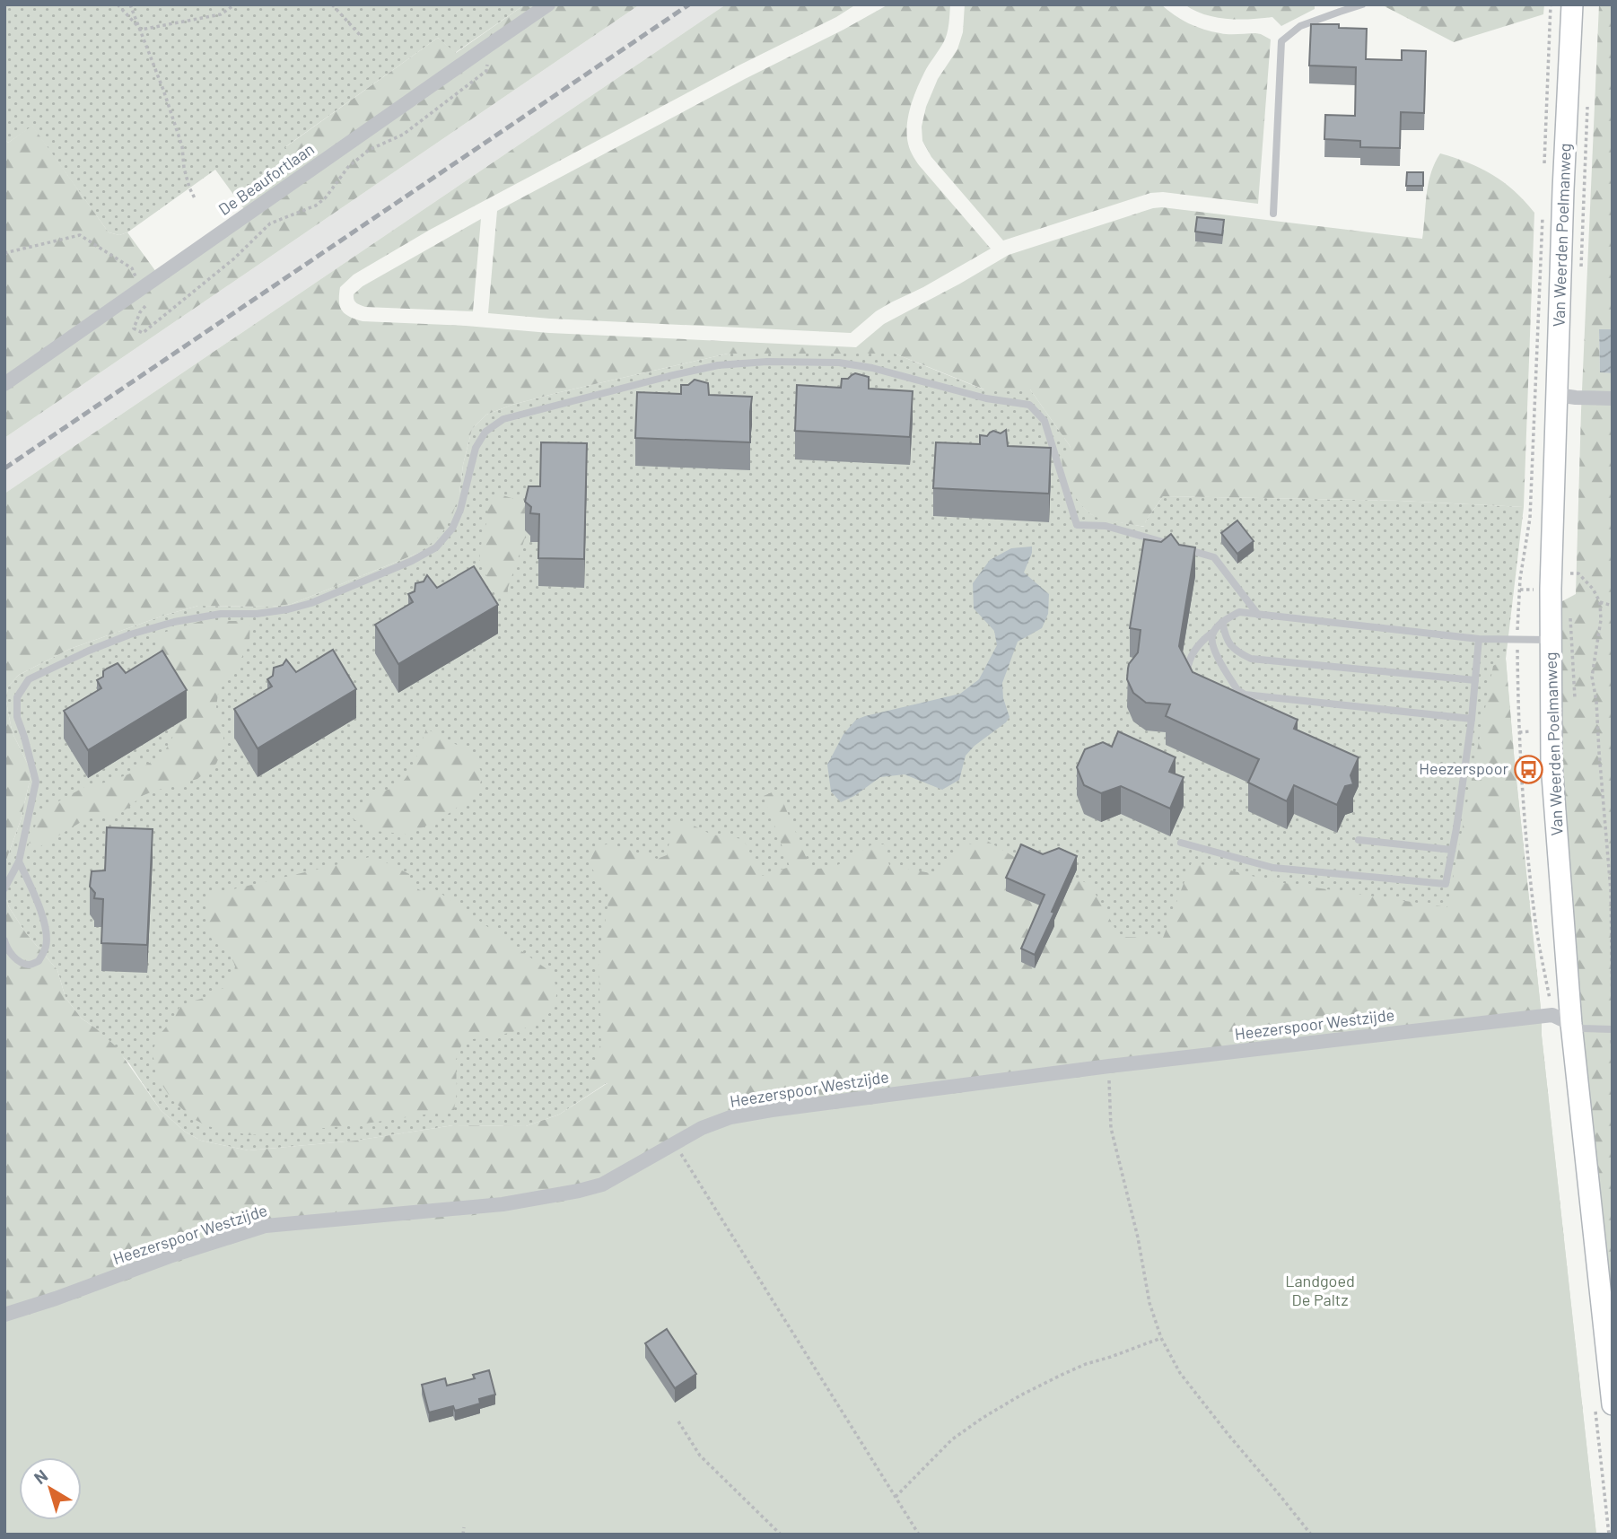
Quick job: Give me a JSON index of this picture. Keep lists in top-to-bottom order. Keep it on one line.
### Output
{"streets":{"main road":["Van Weerden Poelmanweg"],"street":["De Beaufortlaan","Heezerspoor Westzijde"]},"parks":["Landgoed De Paltz"],"places":{"bus stop":["Heezerspoor"]},"north":"top left"}
